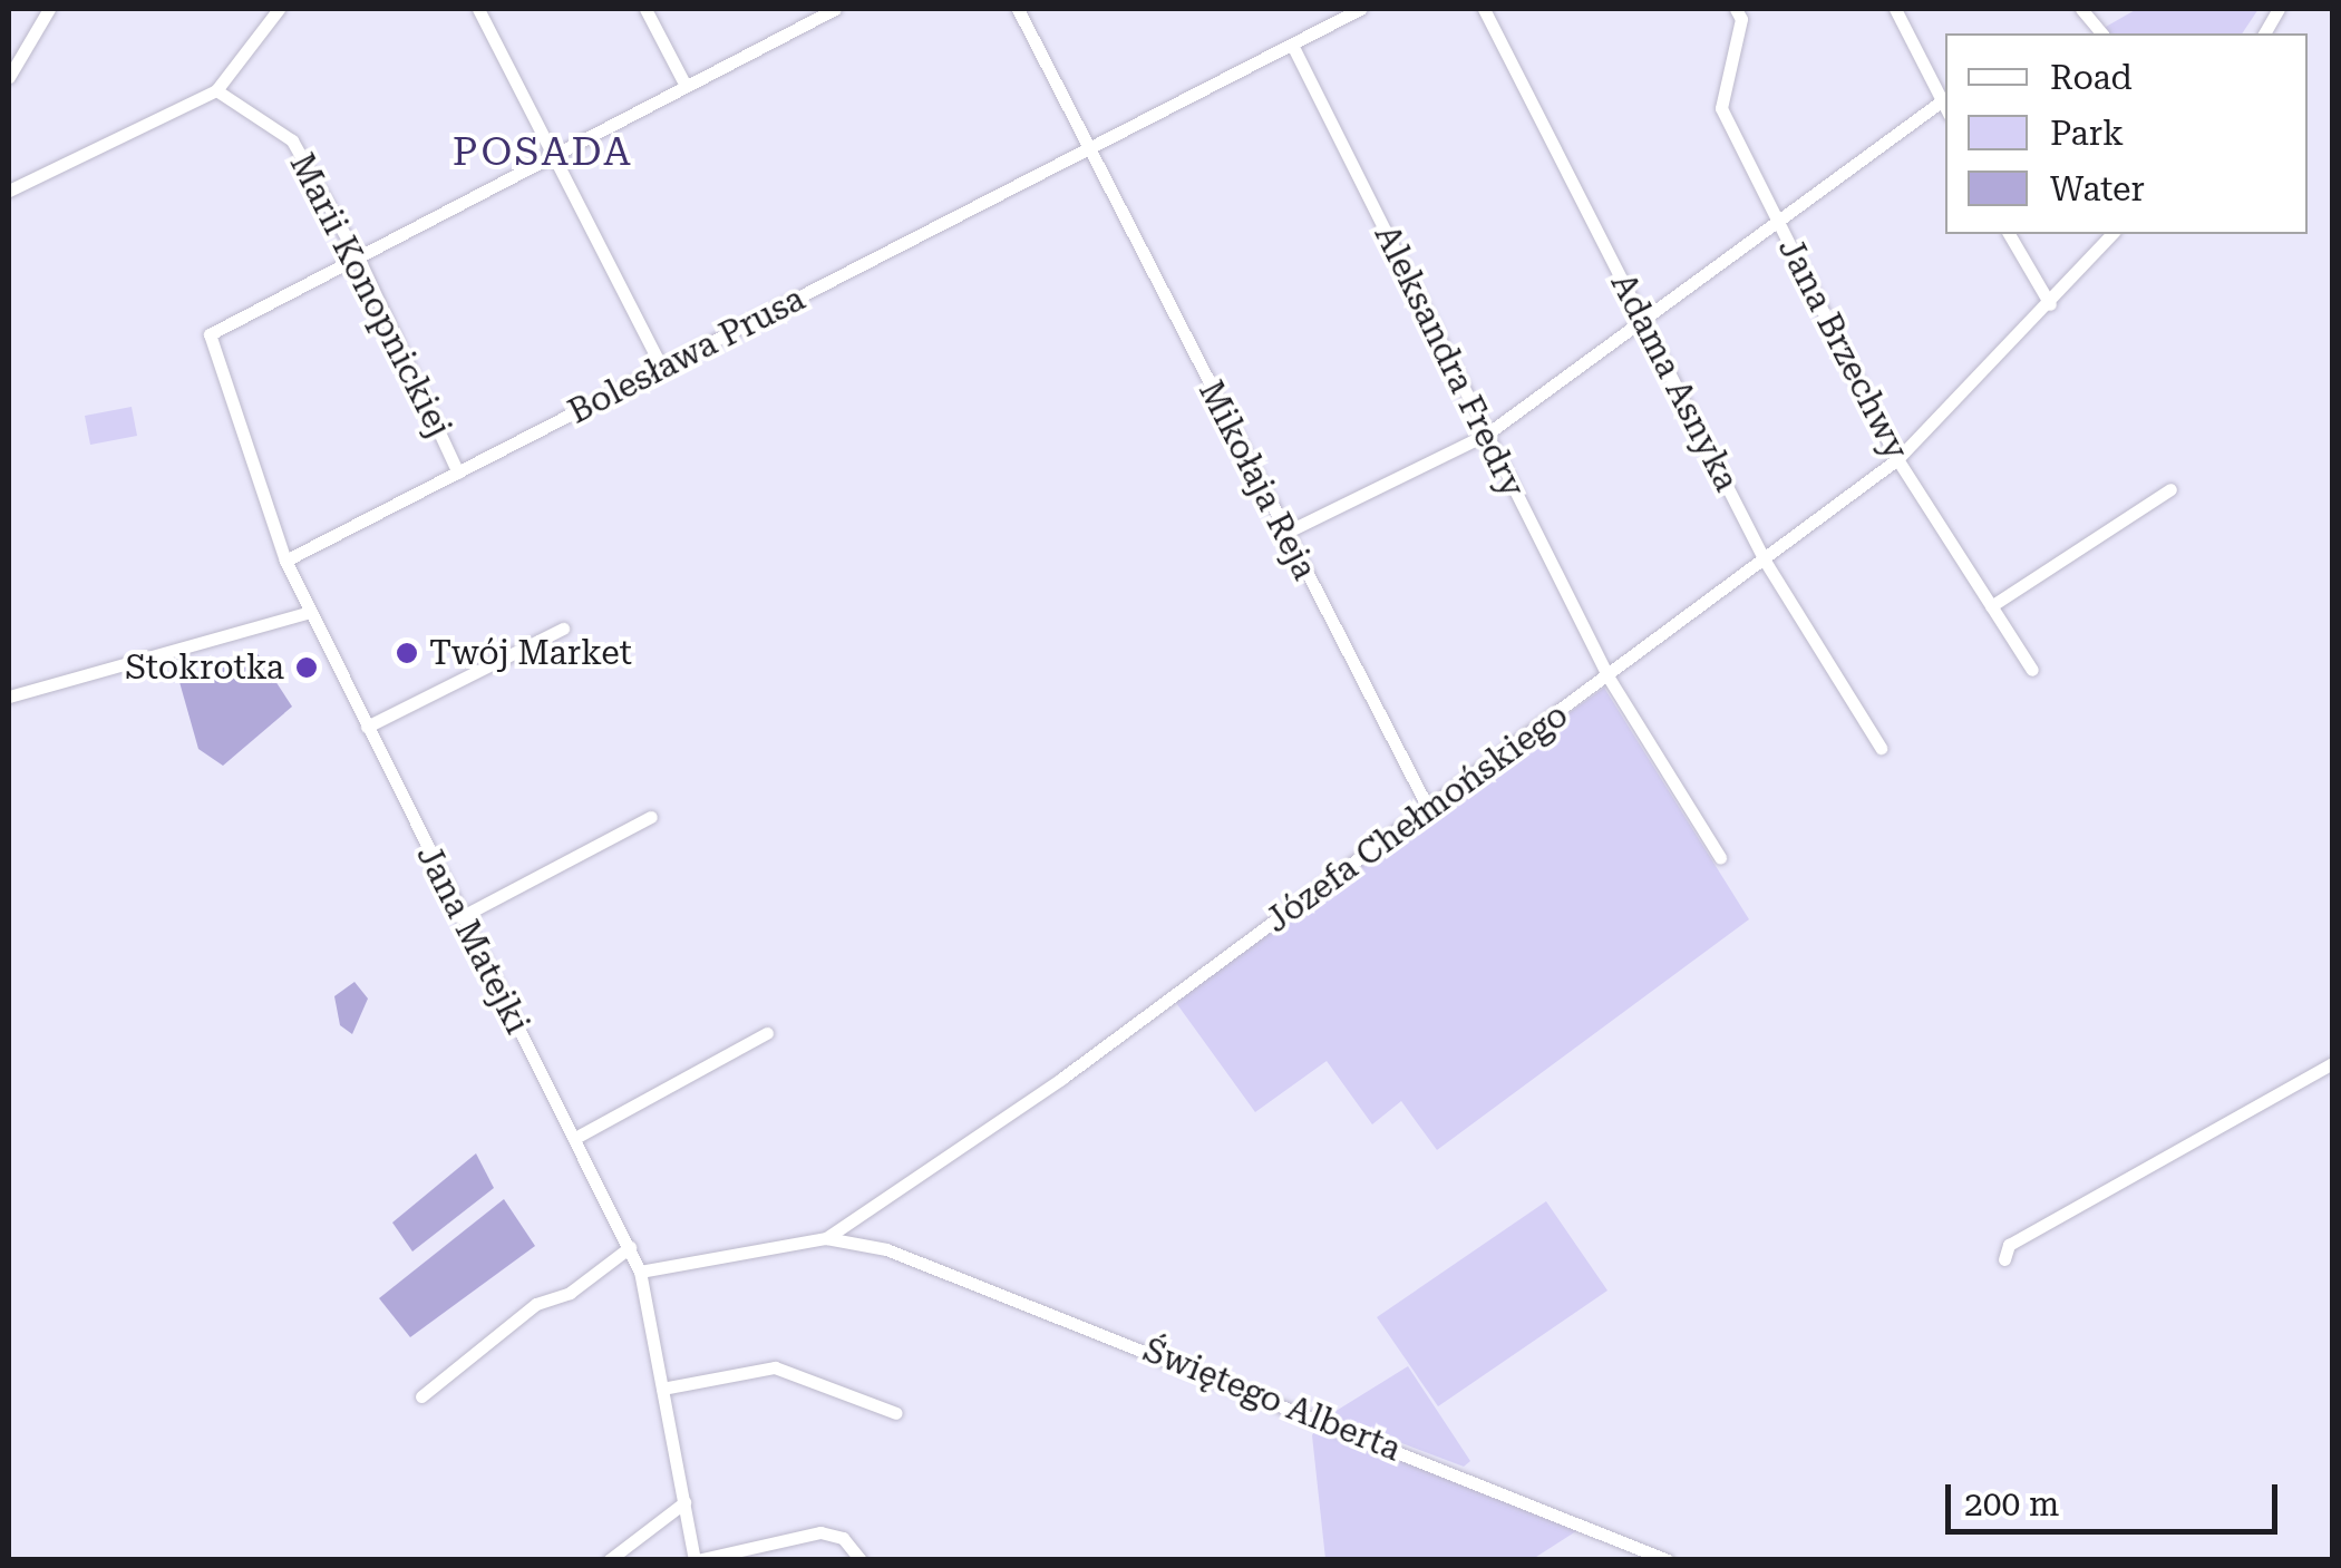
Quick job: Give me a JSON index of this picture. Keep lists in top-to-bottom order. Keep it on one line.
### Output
{"streets":{"street":["Marii Konopnickiej","Jana Brzechwy","Bolesława Prusa","Aleksandra Fredry","Adama Asnyka","Mikołaja Reja","Józefa Chełmońskiego","Jana Matejki","Świętego Alberta"]},"crossings":[["Marii Konopnickiej","Bolesława Prusa"],["Marii Konopnickiej","Jana Matejki"],["Jana Brzechwy","Józefa Chełmońskiego"],["Bolesława Prusa","Aleksandra Fredry"],["Bolesława Prusa","Mikołaja Reja"],["Bolesława Prusa","Jana Matejki"],["Aleksandra Fredry","Józefa Chełmońskiego"],["Adama Asnyka","Józefa Chełmońskiego"],["Mikołaja Reja","Józefa Chełmońskiego"],["Józefa Chełmońskiego","Jana Matejki"],["Józefa Chełmońskiego","Świętego Alberta"]],"districts":["POSADA"],"places":["Twój Market","Stokrotka"],"legend":["Road","Park","Water"],"scale_bar":"200 m"}
